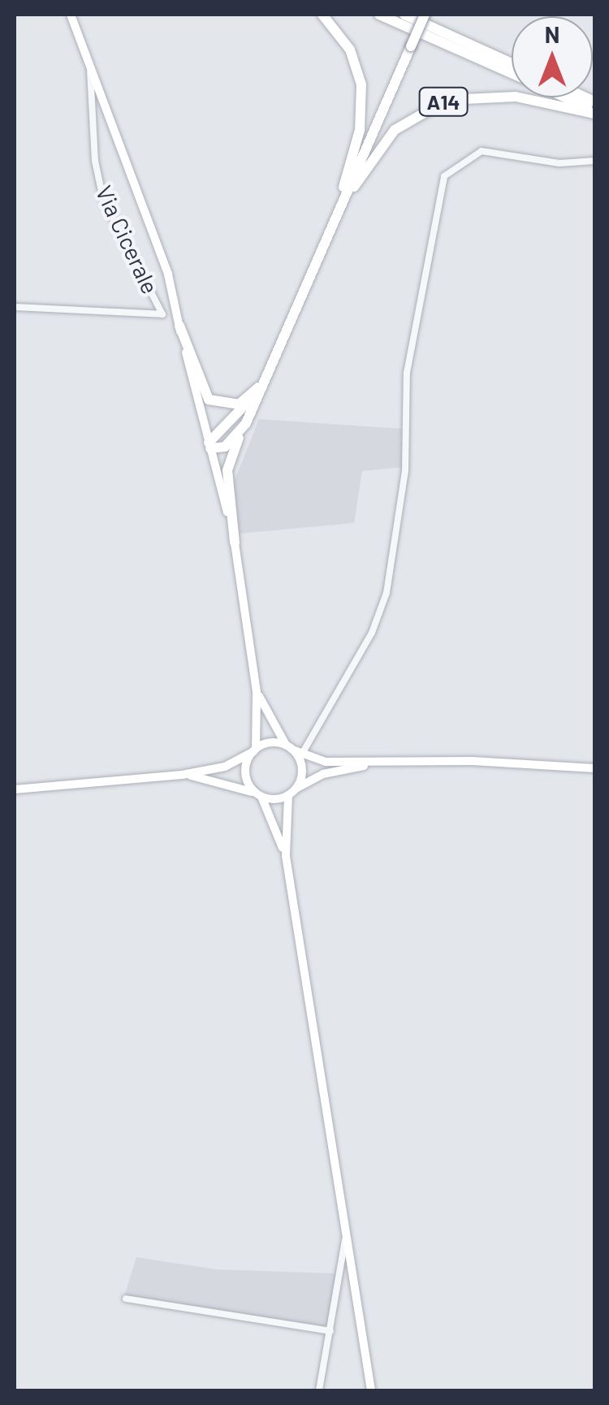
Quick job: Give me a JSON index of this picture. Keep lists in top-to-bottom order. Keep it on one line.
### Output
{"streets":{"highway":["A14"],"street":["Via Cicerale"]},"north":"top"}
